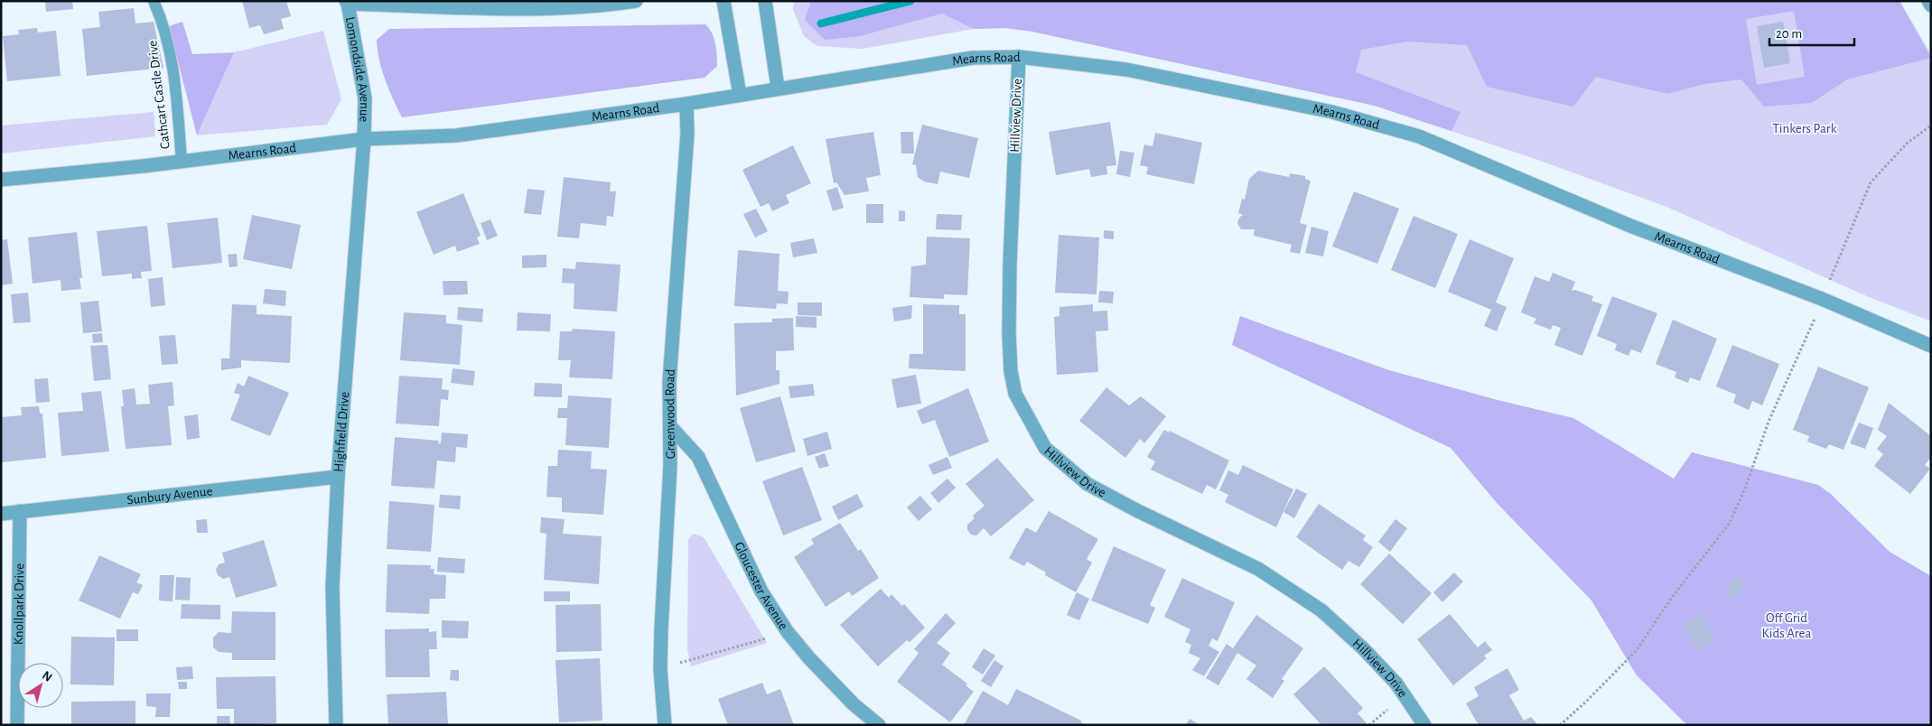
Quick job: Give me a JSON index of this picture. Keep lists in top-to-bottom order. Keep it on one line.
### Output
{"streets":{"street":["Mearns Road","Lomondside Avenue","Hillview Drive","Greenwood Road","Highfield Drive","Sunbury Avenue","Gloucester Avenue","Knollpark Drive"],"lane":["Cathcart Castle Drive"]},"crossings":[["Mearns Road","Lomondside Avenue"],["Mearns Road","Cathcart Castle Drive"],["Mearns Road","Hillview Drive"],["Mearns Road","Greenwood Road"],["Mearns Road","Highfield Drive"],["Lomondside Avenue","Highfield Drive"],["Greenwood Road","Gloucester Avenue"],["Highfield Drive","Sunbury Avenue"],["Sunbury Avenue","Knollpark Drive"]],"parks":["Tinkers Park","Off Grid Kids Area"],"scale_bar":"20 m","north":"top right"}
